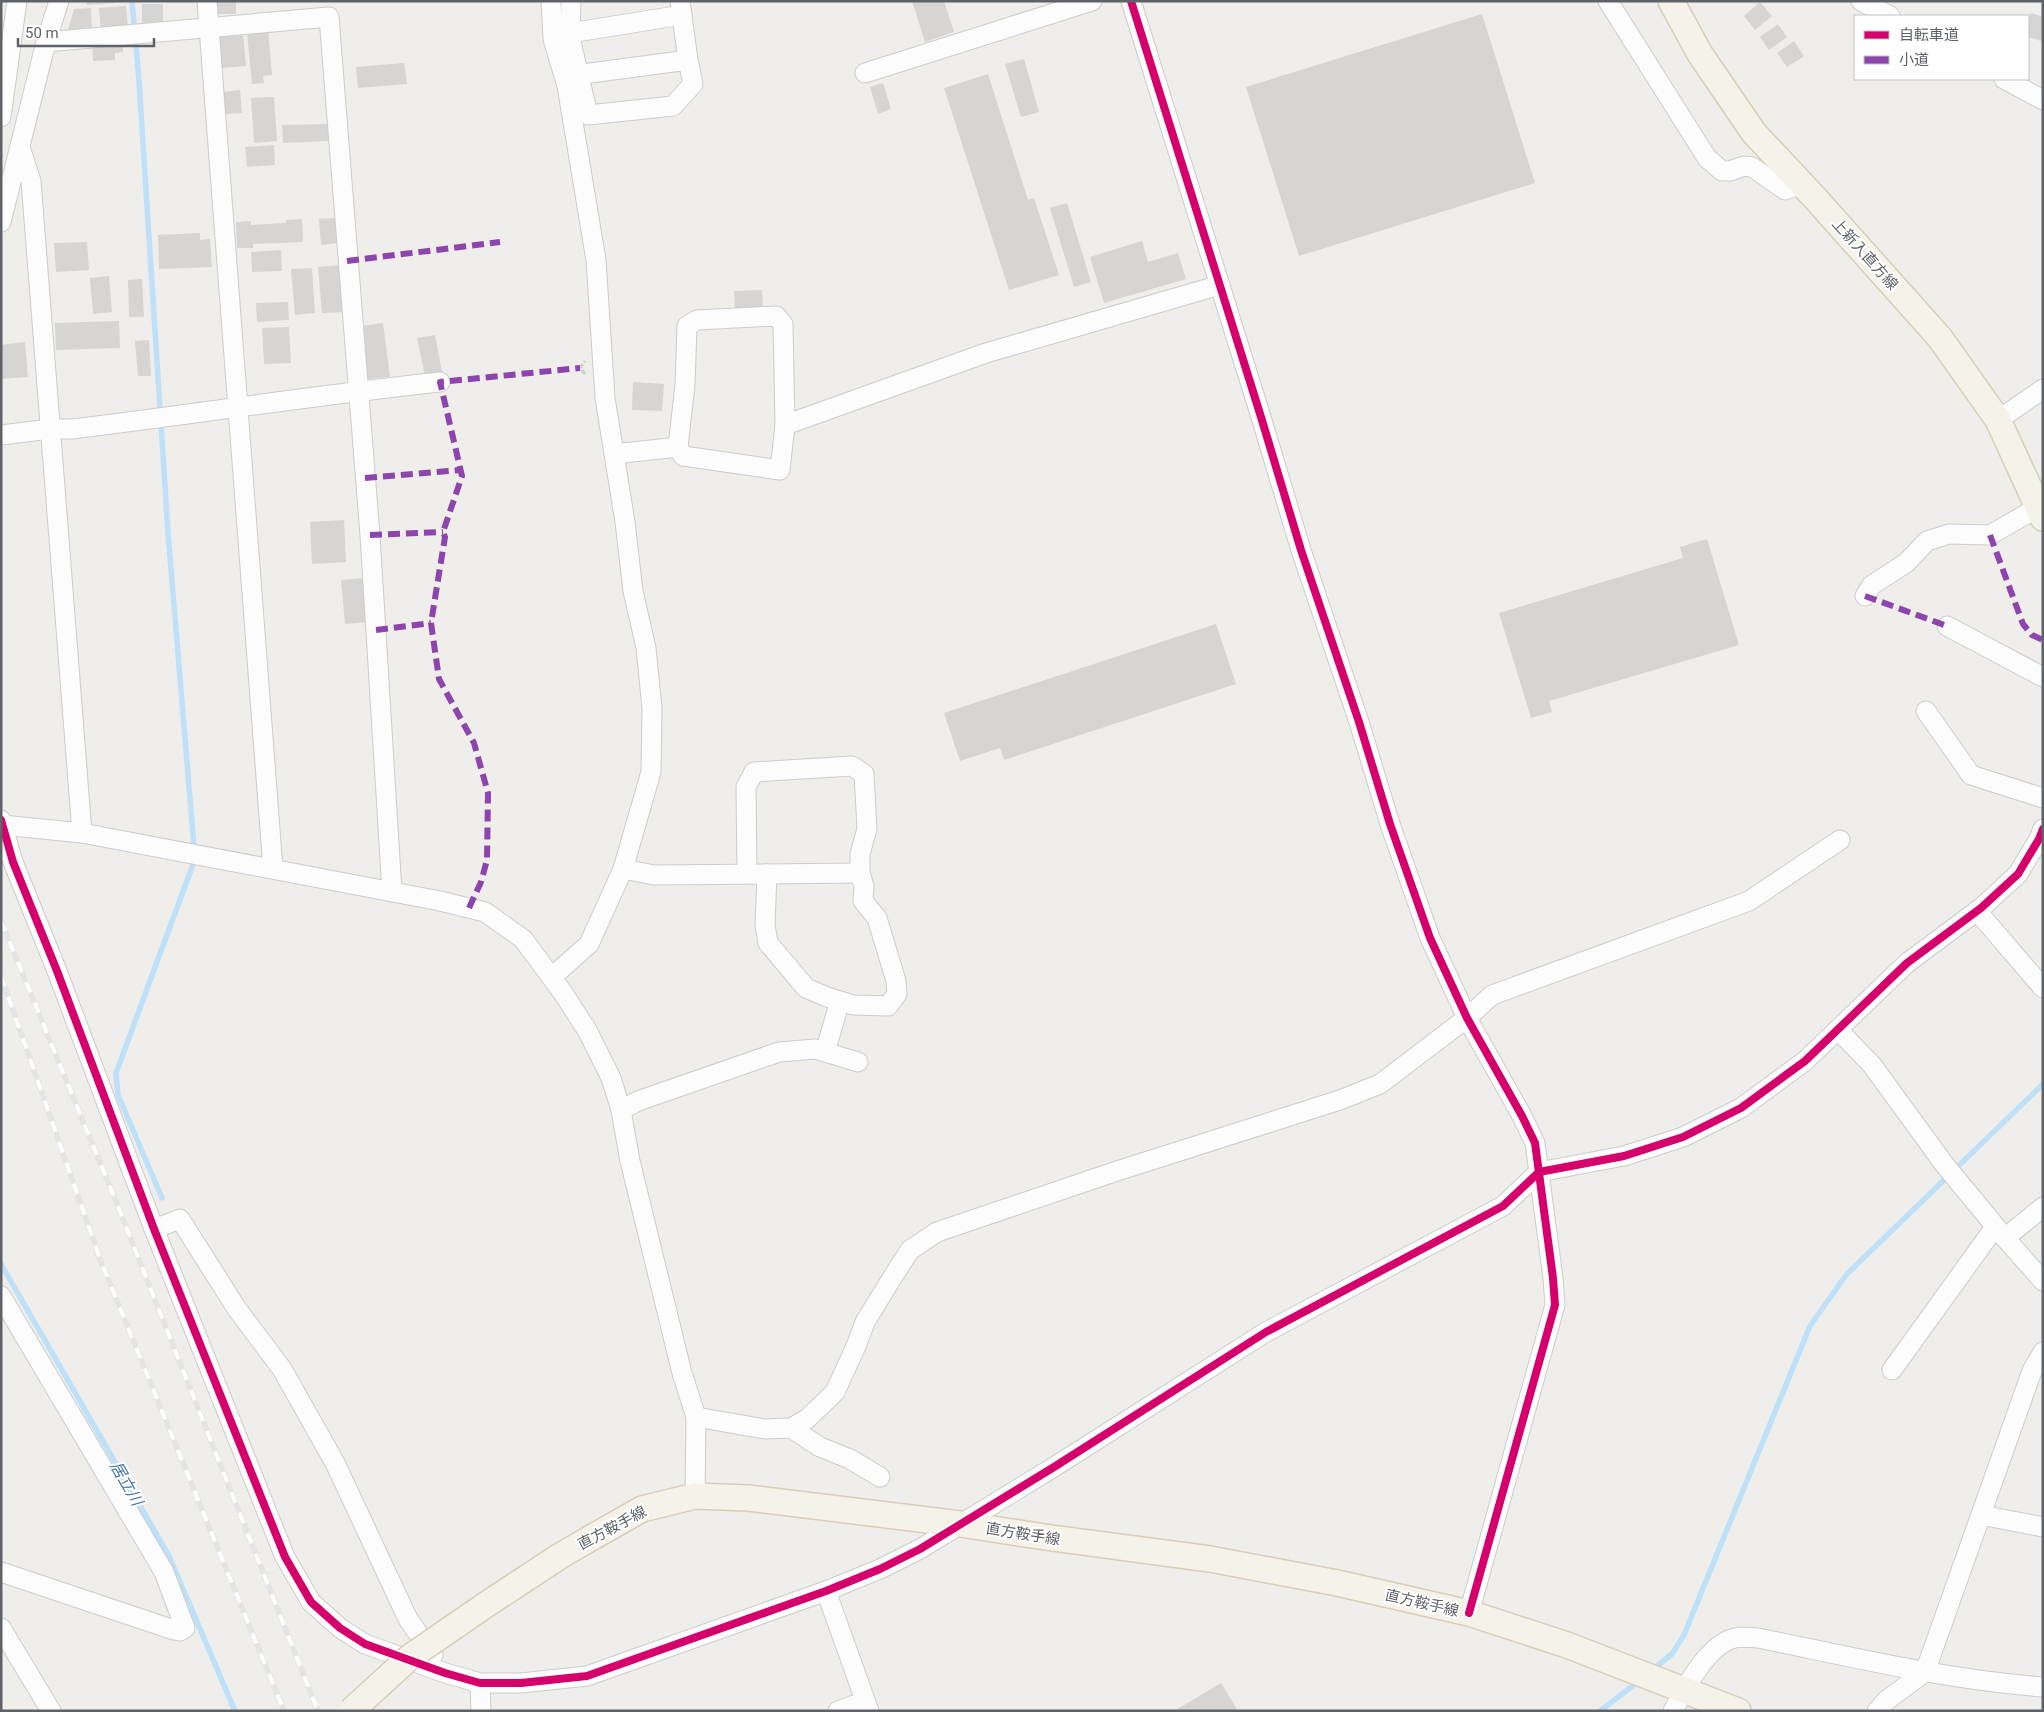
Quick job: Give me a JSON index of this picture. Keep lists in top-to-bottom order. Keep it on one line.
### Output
{"streets":{"main road":["上新入直方線","直方鞍手線"]},"water":["居立川"],"legend":["自転車道","小道"],"scale_bar":"50 m"}
